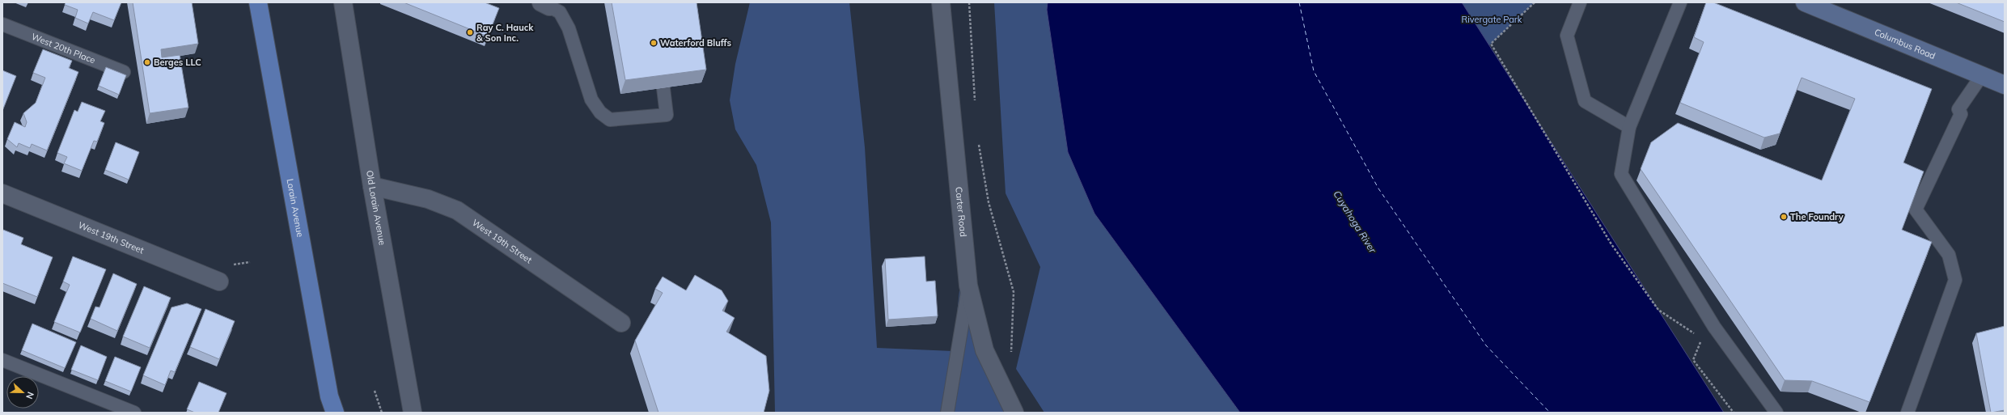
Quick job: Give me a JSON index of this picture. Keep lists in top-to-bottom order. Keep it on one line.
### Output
{"streets":{"main road":["Lorain Avenue"],"street":["Columbus Road","Old Lorain Avenue","Carter Road","West 19th Street"],"lane":["West 20th Place"]},"crossings":[["Old Lorain Avenue","West 19th Street"]],"water":["Cuyahoga River"],"parks":["Rivergate Park"],"places":["Ray C. Hauck & Son Inc.","Waterford Bluffs","Berges LLC","The Foundry"],"north":"right"}
